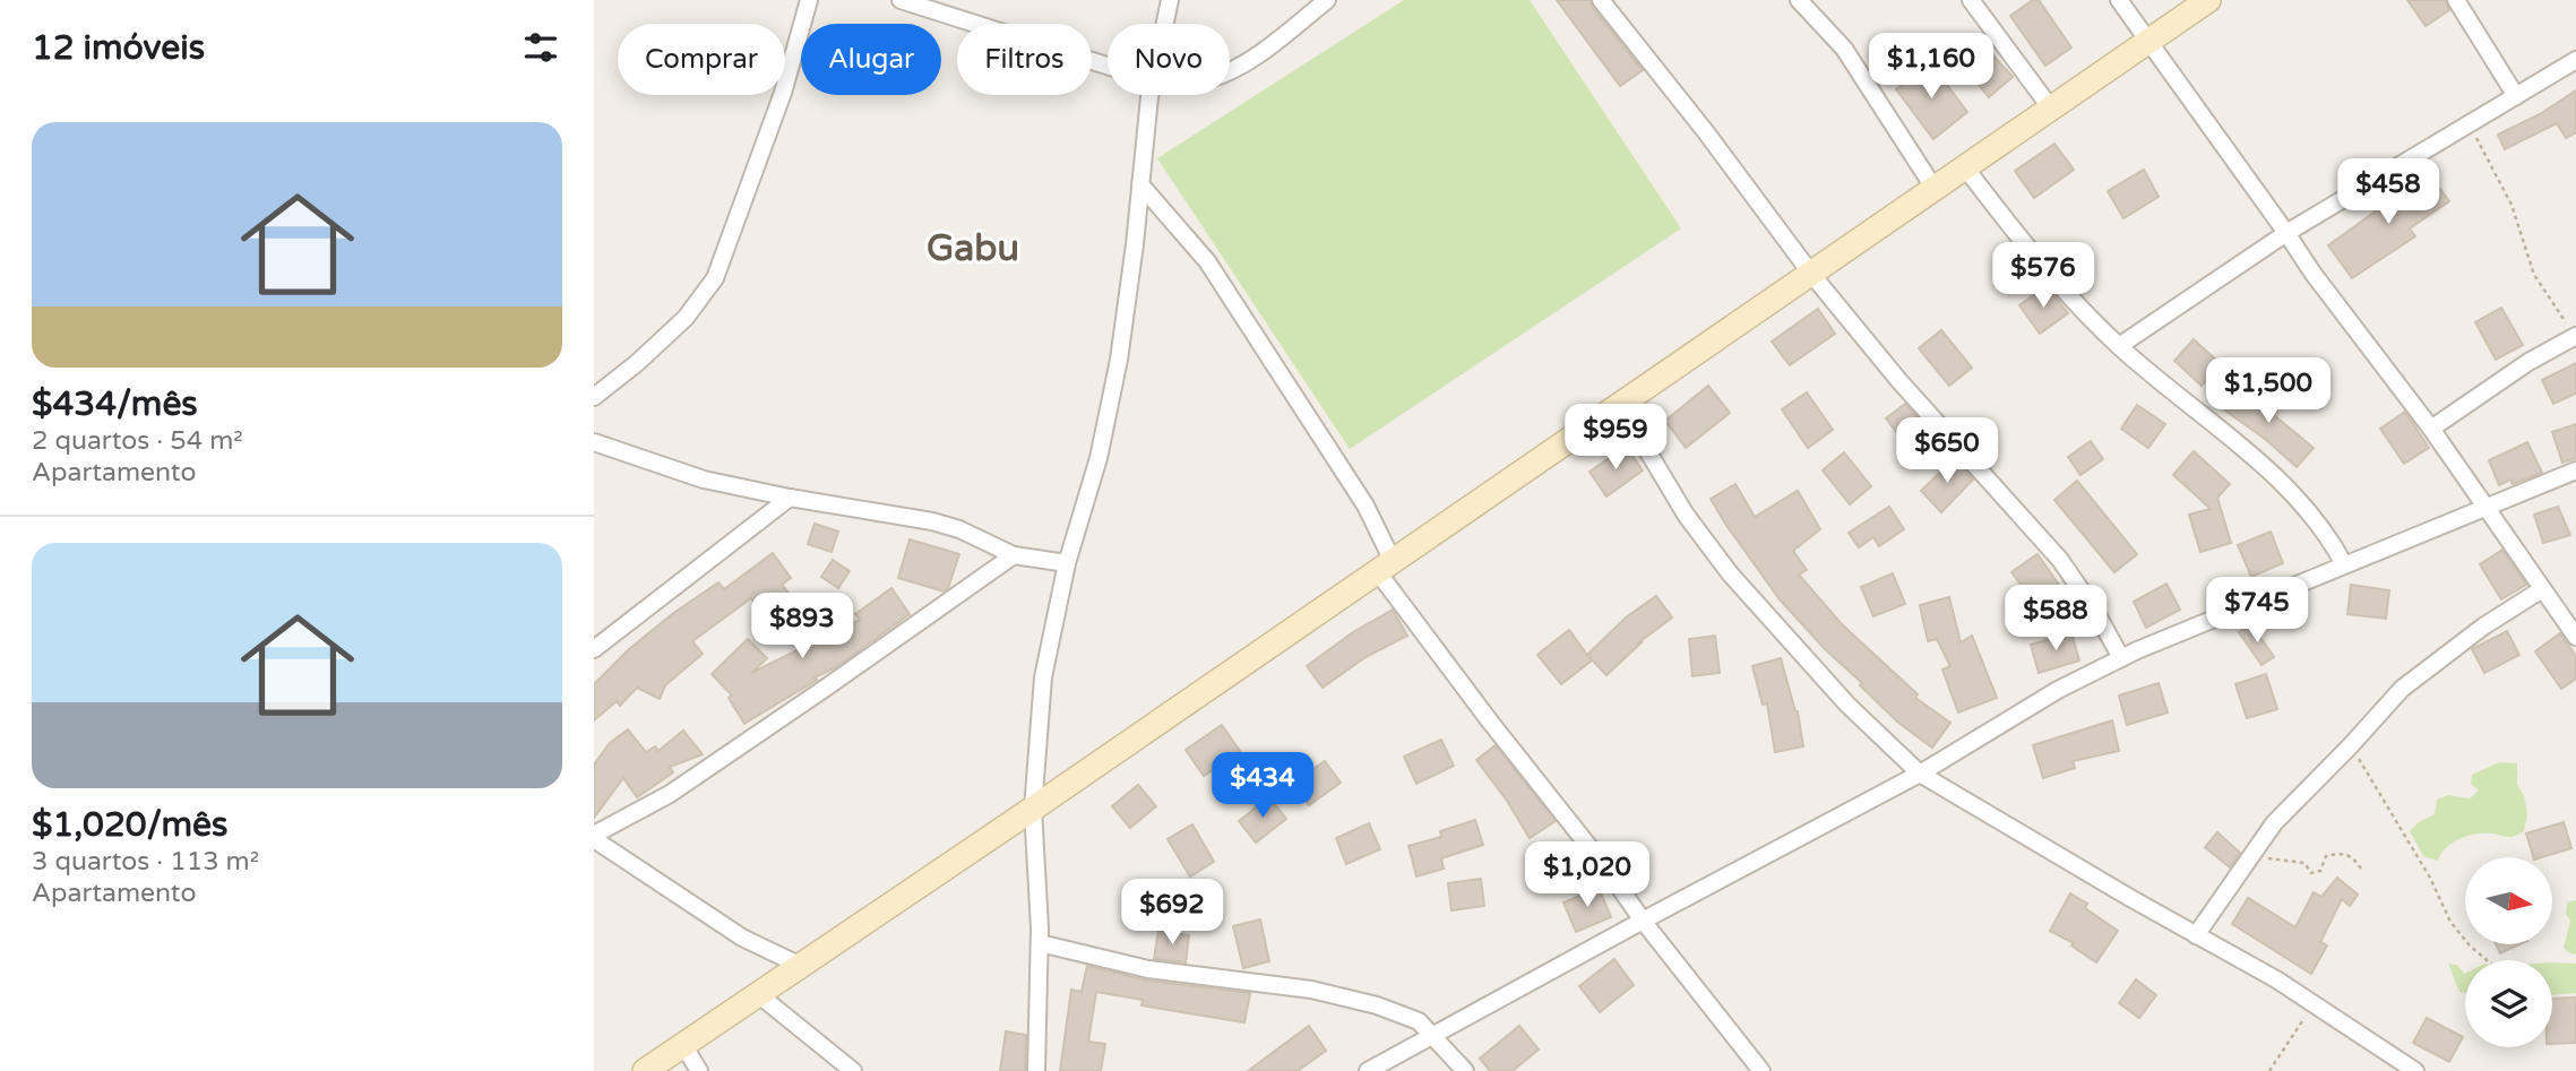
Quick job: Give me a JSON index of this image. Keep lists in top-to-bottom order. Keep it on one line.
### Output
{"districts":["Gabu"],"north":"right","page":{"heading":"12 imóveis","chip":["Comprar","Alugar","Filtros","Novo"],"price":["$1,160","$458","$576","$1,500","$959","$650","$745","$588","$893","$434","$1,020","$692"],"list":[{"name":"$434/mês","note":"2 quartos · 54 m² · Apartamento"},{"name":"$1,020/mês","note":"3 quartos · 113 m² · Apartamento"}]}}
